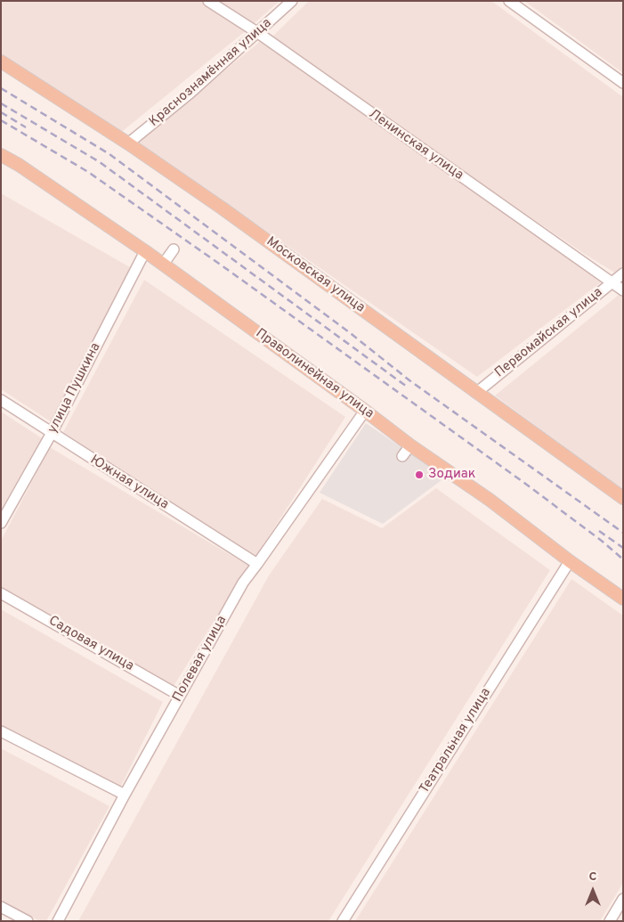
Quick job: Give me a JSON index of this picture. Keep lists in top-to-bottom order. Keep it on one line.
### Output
{"streets":{"main road":["Московская улица","Праволинейная улица"],"street":["Краснознамённая улица","Ленинская улица","Первомайская улица","улица Пушкина","Южная улица","Садовая улица","Полевая улица","Театральная улица"]},"crossings":[["Краснознамённая улица","Ленинская улица"],["Краснознамённая улица","Московская улица"],["Ленинская улица","Первомайская улица"],["Московская улица","Первомайская улица"],["Праволинейная улица","улица Пушкина"],["Праволинейная улица","Полевая улица"],["Праволинейная улица","Театральная улица"],["улица Пушкина","Южная улица"],["Южная улица","Полевая улица"],["Садовая улица","Полевая улица"]],"places":["Зодиак"],"north":"top"}
